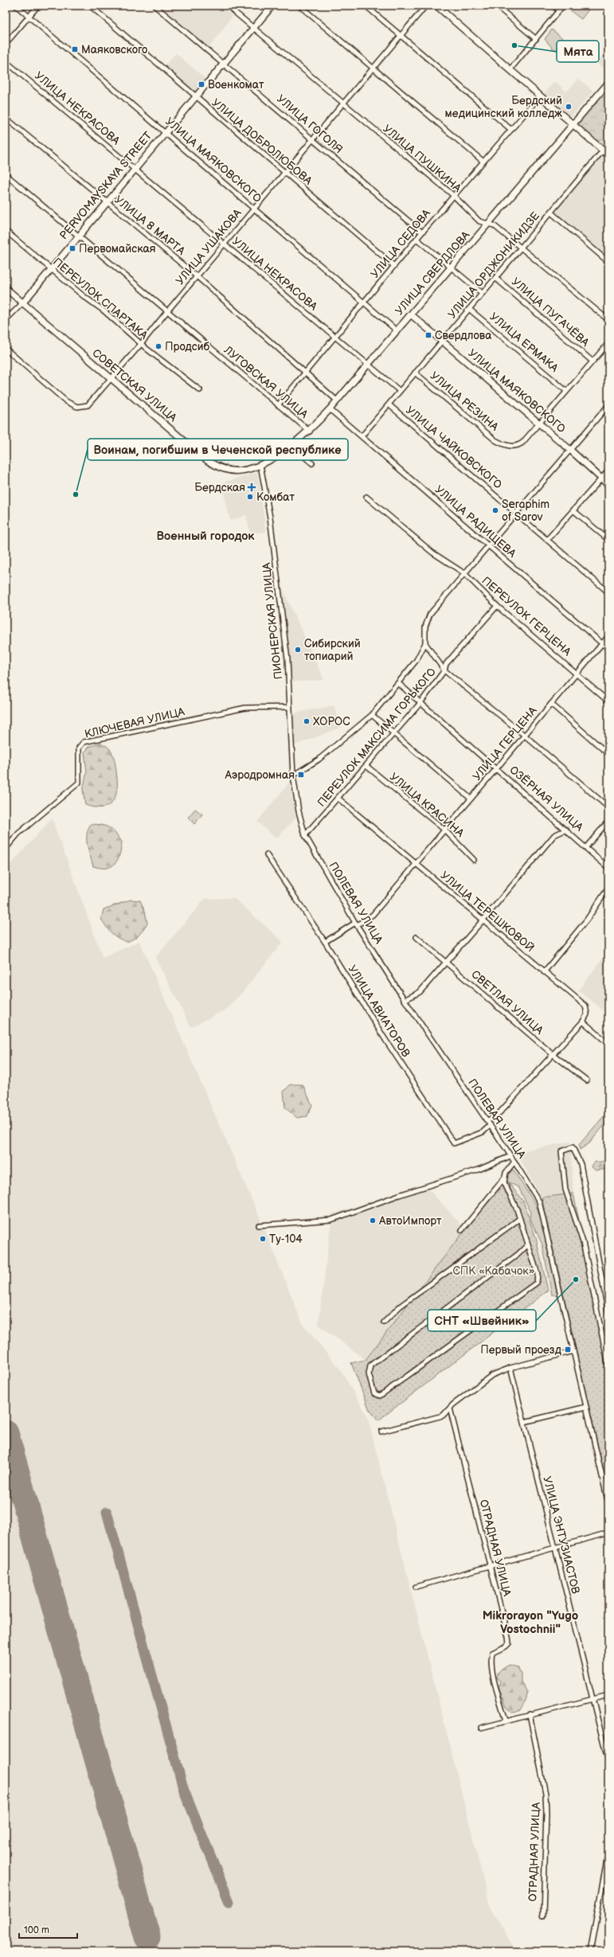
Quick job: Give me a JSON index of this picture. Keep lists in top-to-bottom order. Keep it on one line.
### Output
{"streets":{"street":["УЛИЦА НЕКРАСОВА","УЛИЦА ГОГОЛЯ","УЛИЦА ДОБРОЛЮБОВА","УЛИЦА ПУШКИНА","УЛИЦА МАЯКОВСКОГО","PERVOMAYSKAYA STREET","УЛИЦА 8 МАРТА","УЛИЦА СЕДОВА","УЛИЦА УШАКОВА","УЛИЦА ОРДЖОНИКИДЗЕ","УЛИЦА СВЕРДЛОВА","ПЕРЕУЛОК СПАРТАКА","УЛИЦА ПУГАЧЁВА","УЛИЦА ЕРМАКА","ЛУГОВСКАЯ УЛИЦА","СОВЕТСКАЯ УЛИЦА","УЛИЦА РЕЗИНА","УЛИЦА ЧАЙКОВСКОГО","УЛИЦА РАДИЩЕВА","ПЕРЕУЛОК ГЕРЦЕНА","ПИОНЕРСКАЯ УЛИЦА","КЛЮЧЕВАЯ УЛИЦА","ПЕРЕУЛОК МАКСИМА ГОРЬКОГО","УЛИЦА ГЕРЦЕНА","ОЗЁРНАЯ УЛИЦА","УЛИЦА КРАСИНА","ПОЛЕВАЯ УЛИЦА","УЛИЦА ТЕРЕШКОВОЙ","СВЕТЛАЯ УЛИЦА","УЛИЦА АВИАТОРОВ","УЛИЦА ЭНТУЗИАСТОВ","ОТРАДНАЯ УЛИЦА"]},"crossings":[["УЛИЦА НЕКРАСОВА","PERVOMAYSKAYA STREET"],["УЛИЦА НЕКРАСОВА","УЛИЦА СЕДОВА"],["УЛИЦА НЕКРАСОВА","УЛИЦА УШАКОВА"],["УЛИЦА НЕКРАСОВА","УЛИЦА ОРДЖОНИКИДЗЕ"],["УЛИЦА НЕКРАСОВА","УЛИЦА СВЕРДЛОВА"],["УЛИЦА ГОГОЛЯ","PERVOMAYSKAYA STREET"],["УЛИЦА ГОГОЛЯ","УЛИЦА СЕДОВА"],["УЛИЦА ГОГОЛЯ","УЛИЦА УШАКОВА"],["УЛИЦА ДОБРОЛЮБОВА","PERVOMAYSKAYA STREET"],["УЛИЦА ДОБРОЛЮБОВА","УЛИЦА СЕДОВА"],["УЛИЦА ДОБРОЛЮБОВА","УЛИЦА УШАКОВА"],["УЛИЦА ПУШКИНА","PERVOMAYSKAYA STREET"],["УЛИЦА ПУШКИНА","УЛИЦА СЕДОВА"],["УЛИЦА ПУШКИНА","УЛИЦА УШАКОВА"],["УЛИЦА ПУШКИНА","УЛИЦА ОРДЖОНИКИДЗЕ"],["УЛИЦА ПУШКИНА","УЛИЦА СВЕРДЛОВА"],["УЛИЦА МАЯКОВСКОГО","PERVOMAYSKAYA STREET"],["УЛИЦА МАЯКОВСКОГО","УЛИЦА СЕДОВА"],["УЛИЦА МАЯКОВСКОГО","УЛИЦА УШАКОВА"],["УЛИЦА МАЯКОВСКОГО","УЛИЦА ОРДЖОНИКИДЗЕ"],["УЛИЦА МАЯКОВСКОГО","УЛИЦА СВЕРДЛОВА"],["УЛИЦА МАЯКОВСКОГО","УЛИЦА РЕЗИНА"],["PERVOMAYSKAYA STREET","УЛИЦА 8 МАРТА"],["PERVOMAYSKAYA STREET","ПЕРЕУЛОК СПАРТАКА"],["PERVOMAYSKAYA STREET","ЛУГОВСКАЯ УЛИЦА"],["PERVOMAYSKAYA STREET","СОВЕТСКАЯ УЛИЦА"],["УЛИЦА 8 МАРТА","УЛИЦА СЕДОВА"],["УЛИЦА 8 МАРТА","УЛИЦА УШАКОВА"],["УЛИЦА 8 МАРТА","УЛИЦА СВЕРДЛОВА"],["УЛИЦА СЕДОВА","ЛУГОВСКАЯ УЛИЦА"],["УЛИЦА УШАКОВА","ПЕРЕУЛОК СПАРТАКА"],["УЛИЦА УШАКОВА","ЛУГОВСКАЯ УЛИЦА"],["УЛИЦА УШАКОВА","СОВЕТСКАЯ УЛИЦА"],["УЛИЦА ОРДЖОНИКИДЗЕ","УЛИЦА ПУГАЧЁВА"],["УЛИЦА ОРДЖОНИКИДЗЕ","УЛИЦА ЕРМАКА"],["УЛИЦА ОРДЖОНИКИДЗЕ","УЛИЦА РЕЗИНА"],["УЛИЦА ОРДЖОНИКИДЗЕ","УЛИЦА ЧАЙКОВСКОГО"],["УЛИЦА ОРДЖОНИКИДЗЕ","УЛИЦА РАДИЩЕВА"],["УЛИЦА СВЕРДЛОВА","ЛУГОВСКАЯ УЛИЦА"],["УЛИЦА СВЕРДЛОВА","СОВЕТСКАЯ УЛИЦА"],["УЛИЦА СВЕРДЛОВА","УЛИЦА РАДИЩЕВА"],["УЛИЦА СВЕРДЛОВА","ПИОНЕРСКАЯ УЛИЦА"],["СОВЕТСКАЯ УЛИЦА","ПИОНЕРСКАЯ УЛИЦА"],["УЛИЦА РАДИЩЕВА","УЛИЦА ГЕРЦЕНА"],["ПЕРЕУЛОК ГЕРЦЕНА","ПЕРЕУЛОК МАКСИМА ГОРЬКОГО"],["ПЕРЕУЛОК ГЕРЦЕНА","УЛИЦА ГЕРЦЕНА"],["ПИОНЕРСКАЯ УЛИЦА","КЛЮЧЕВАЯ УЛИЦА"],["ПИОНЕРСКАЯ УЛИЦА","ПОЛЕВАЯ УЛИЦА"],["ПЕРЕУЛОК МАКСИМА ГОРЬКОГО","ОЗЁРНАЯ УЛИЦА"],["ПЕРЕУЛОК МАКСИМА ГОРЬКОГО","УЛИЦА КРАСИНА"],["ПЕРЕУЛОК МАКСИМА ГОРЬКОГО","ПОЛЕВАЯ УЛИЦА"],["ПЕРЕУЛОК МАКСИМА ГОРЬКОГО","УЛИЦА ТЕРЕШКОВОЙ"],["УЛИЦА ГЕРЦЕНА","ОЗЁРНАЯ УЛИЦА"],["УЛИЦА ГЕРЦЕНА","УЛИЦА КРАСИНА"],["УЛИЦА ГЕРЦЕНА","ПОЛЕВАЯ УЛИЦА"],["УЛИЦА ГЕРЦЕНА","УЛИЦА ТЕРЕШКОВОЙ"],["УЛИЦА ГЕРЦЕНА","УЛИЦА АВИАТОРОВ"],["ПОЛЕВАЯ УЛИЦА","УЛИЦА АВИАТОРОВ"]],"districts":["Военный городок","Mikrorayon \"Yugo Vostochnii\""],"parks":["СПК «Кабачок»"],"places":{"other":["Мята","Бердский медицинский колледж","Продсиб","Воинам, погибшим в Чеченской республике","Комбат","Seraphim of Sarov","Сибирский топиарий","ХОРОС","АвтоИмпорт","Ту-104","СНТ «Швейник»"],"transit":["Маяковского","Военкомат","Первомайская","Свердлова","Аэродромная","Первый проезд"],"health":["Бердская"]},"scale_bar":"100 m"}
